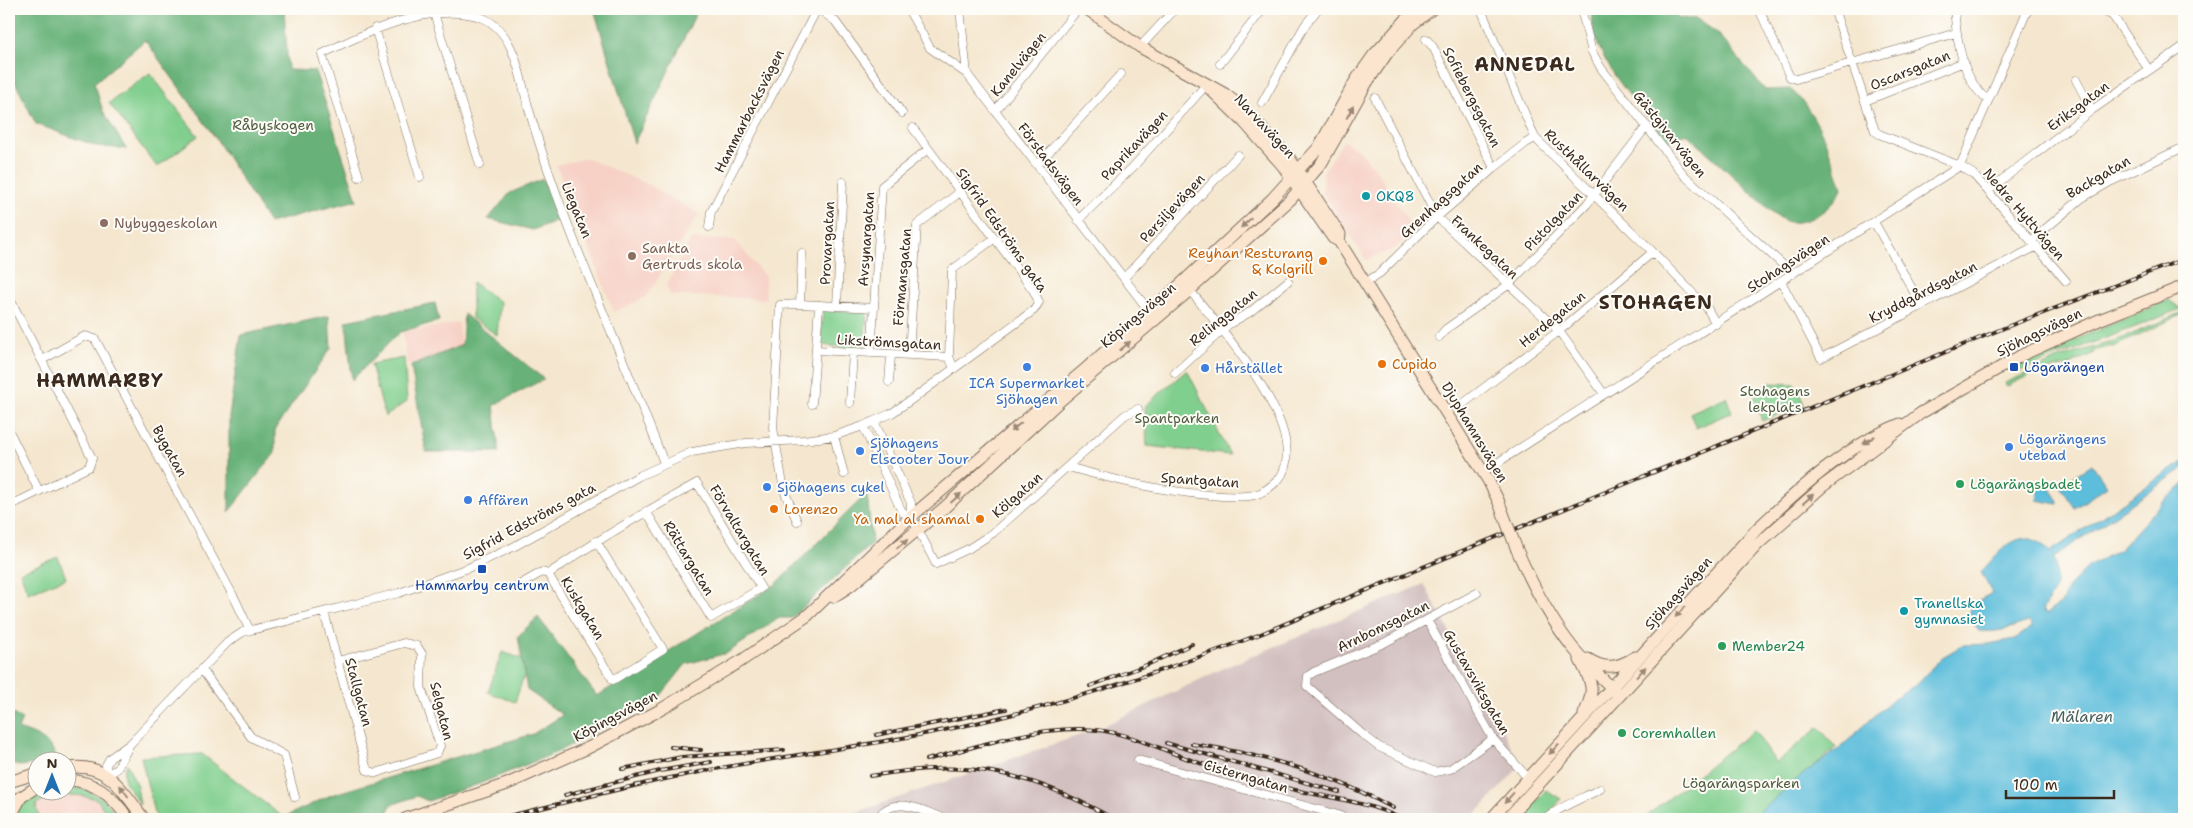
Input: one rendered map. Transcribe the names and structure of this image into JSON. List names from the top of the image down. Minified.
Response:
{"streets":{"main road":["Narvavägen","Köpingsvägen","Sjöhagsvägen","Djuphamnsvägen"],"street":["Kanelvägen","Oscarsgatan","Sofiebergsgatan","Eriksgatan","Hammarbacksvägen","Gästgivarvägen","Paprikavägen","Förstadsvägen","Rusthållarvägen","Backgatan","Grenhagsgatan","Persiljevägen","Liegatan","Nedre Hyttvägen","Pistolgatan","Sigfrid Edströms gata","Avsynargatan","Provargatan","Frankegatan","Stohagsvägen","Förmansgatan","Kryddgårdsgatan","Relinggatan","Herdegatan","Likströmsgatan","Bygatan","Spantgatan","Kölgatan","Förvaltargatan","Rättargatan","Kuskgatan","Arnbomsgatan","Gustavsviksgatan","Stallgatan","Selgatan","Cisterngatan"]},"crossings":[["Kanelvägen","Förstadsvägen"],["Oscarsgatan","Nedre Hyttvägen"],["Sofiebergsgatan","Grenhagsgatan"],["Eriksgatan","Nedre Hyttvägen"],["Narvavägen","Paprikavägen"],["Narvavägen","Köpingsvägen"],["Narvavägen","Djuphamnsvägen"],["Gästgivarvägen","Pistolgatan"],["Gästgivarvägen","Stohagsvägen"],["Paprikavägen","Förstadsvägen"],["Förstadsvägen","Persiljevägen"],["Förstadsvägen","Köpingsvägen"],["Rusthållarvägen","Grenhagsgatan"],["Rusthållarvägen","Pistolgatan"],["Rusthållarvägen","Stohagsvägen"],["Rusthållarvägen","Herdegatan"],["Backgatan","Nedre Hyttvägen"],["Backgatan","Kryddgårdsgatan"],["Grenhagsgatan","Frankegatan"],["Grenhagsgatan","Djuphamnsvägen"],["Liegatan","Sigfrid Edströms gata"],["Nedre Hyttvägen","Stohagsvägen"],["Nedre Hyttvägen","Kryddgårdsgatan"],["Pistolgatan","Frankegatan"],["Sigfrid Edströms gata","Avsynargatan"],["Sigfrid Edströms gata","Förmansgatan"],["Sigfrid Edströms gata","Likströmsgatan"],["Sigfrid Edströms gata","Bygatan"],["Sigfrid Edströms gata","Stallgatan"],["Avsynargatan","Likströmsgatan"],["Frankegatan","Stohagsvägen"],["Frankegatan","Herdegatan"],["Stohagsvägen","Kryddgårdsgatan"],["Stohagsvägen","Djuphamnsvägen"],["Förmansgatan","Likströmsgatan"],["Köpingsvägen","Djuphamnsvägen"],["Köpingsvägen","Spantgatan"],["Köpingsvägen","Kölgatan"],["Relinggatan","Spantgatan"],["Sjöhagsvägen","Djuphamnsvägen"],["Sjöhagsvägen","Gustavsviksgatan"],["Spantgatan","Kölgatan"],["Förvaltargatan","Rättargatan"],["Förvaltargatan","Kuskgatan"],["Rättargatan","Kuskgatan"],["Arnbomsgatan","Gustavsviksgatan"],["Stallgatan","Selgatan"]],"districts":["ANNEDAL","STOHAGEN","HAMMARBY"],"water":["Mälaren"],"parks":["Råbyskogen","Stohagens lekplats","Spantparken","Lögarängsparken"],"places":{"other":["OKQ8","Nybyggeskolan","Sankta Gertruds skola","Reyhan Resturang & Kolgrill","Cupido","ICA Supermarket Sjöhagen","Hårstället","Lögarängens utebad","Sjöhagens Elscooter Jour","Lögarängsbadet","Sjöhagens cykel","Affären","Lorenzo","Ya mal al shamal","Tranellska gymnasiet","Member24","Coremhallen"],"transit":["Lögarängen","Hammarby centrum"]},"scale_bar":"100 m","north":"top"}
